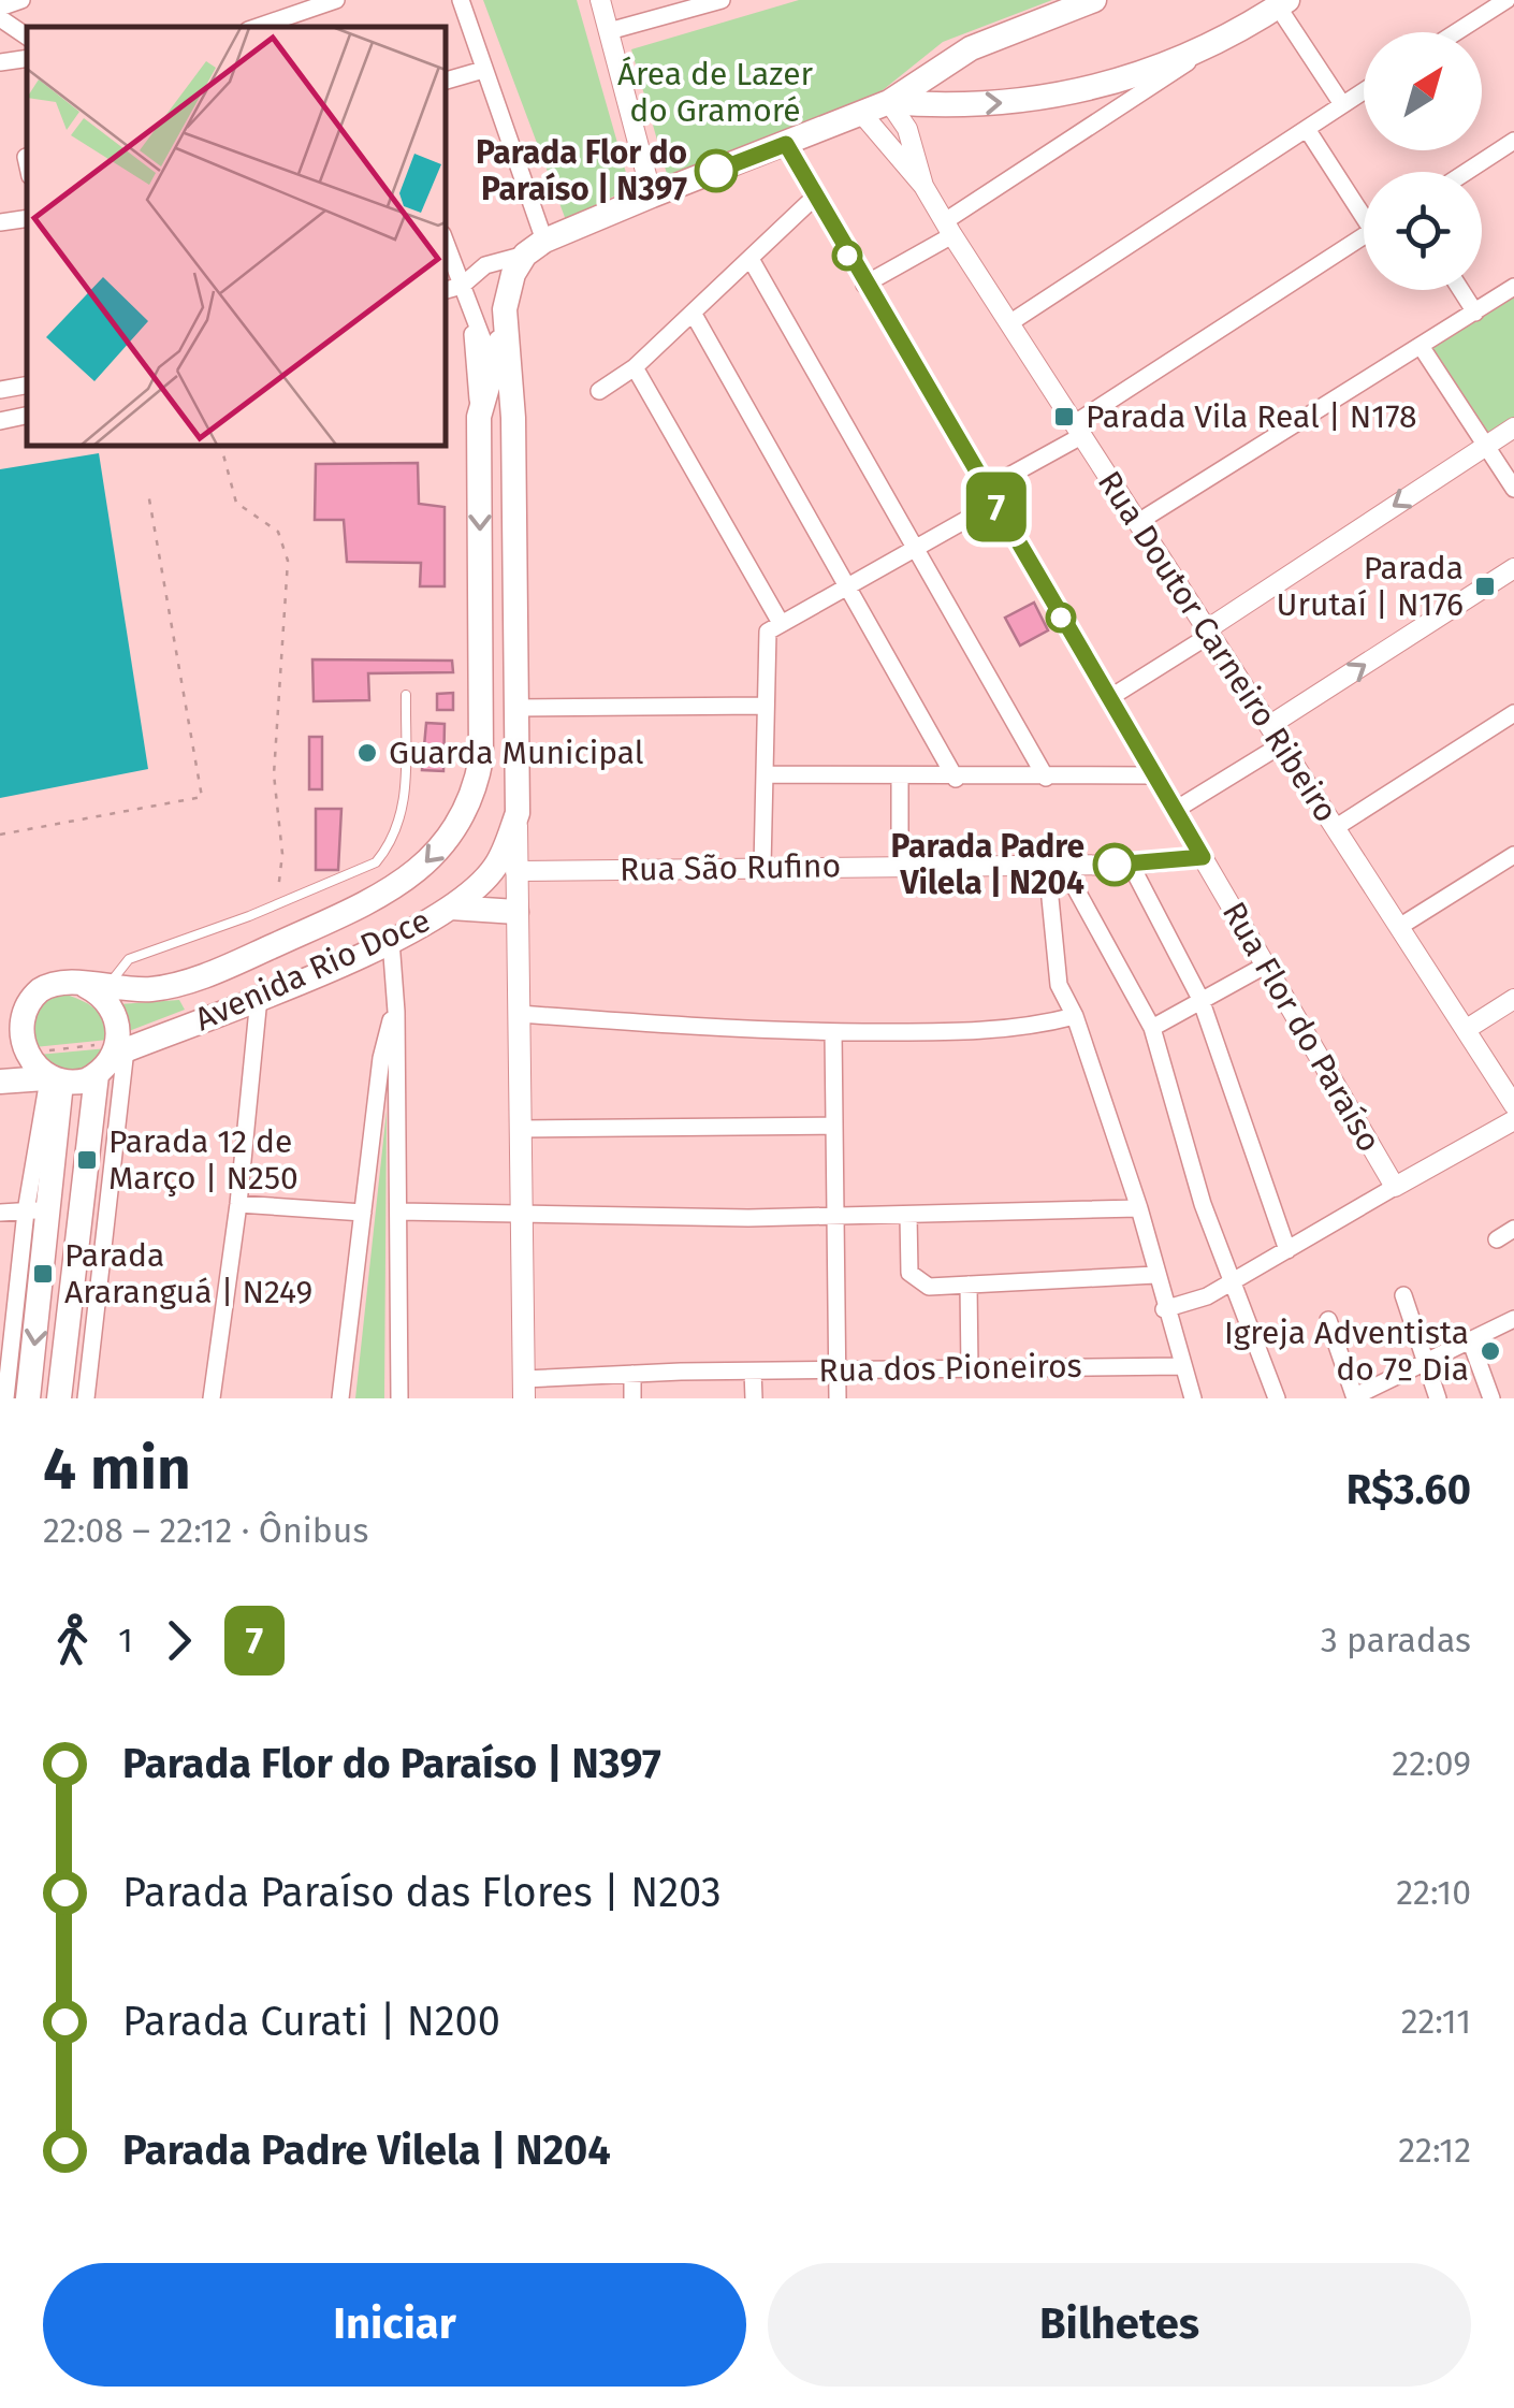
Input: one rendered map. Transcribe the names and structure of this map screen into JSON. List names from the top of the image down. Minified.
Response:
{"streets":{"main road":["Avenida Rio Doce"],"street":["Rua Doutor Carneiro Ribeiro","Rua São Rufino","Rua Flor do Paraíso","Rua dos Pioneiros"]},"crossings":[["Rua São Rufino","Rua Flor do Paraíso"]],"parks":["Área de Lazer do Gramoré"],"places":{"other":["Parada Flor do Paraíso | N397","Guarda Municipal","Parada Padre Vilela | N204","Igreja Adventista do 7º Dia"],"transit":["Parada Vila Real | N178","Parada Urutaí | N176","Parada 12 de Março | N250","Parada Araranguá | N249"]},"lines":["bus line 7"],"north":"top right","page":{"on_map":"7","heading":["4 min","22:08 – 22:12 · Ônibus","R$3.60"],"legs":["1","7","3 paradas"],"list":[{"name":"Parada Flor do Paraíso | N397","value":"22:09"},{"name":"Parada Paraíso das Flores | N203","value":"22:10"},{"name":"Parada Curati | N200","value":"22:11"},{"name":"Parada Padre Vilela | N204","value":"22:12"}],"buttons":["Iniciar","Bilhetes"]}}
